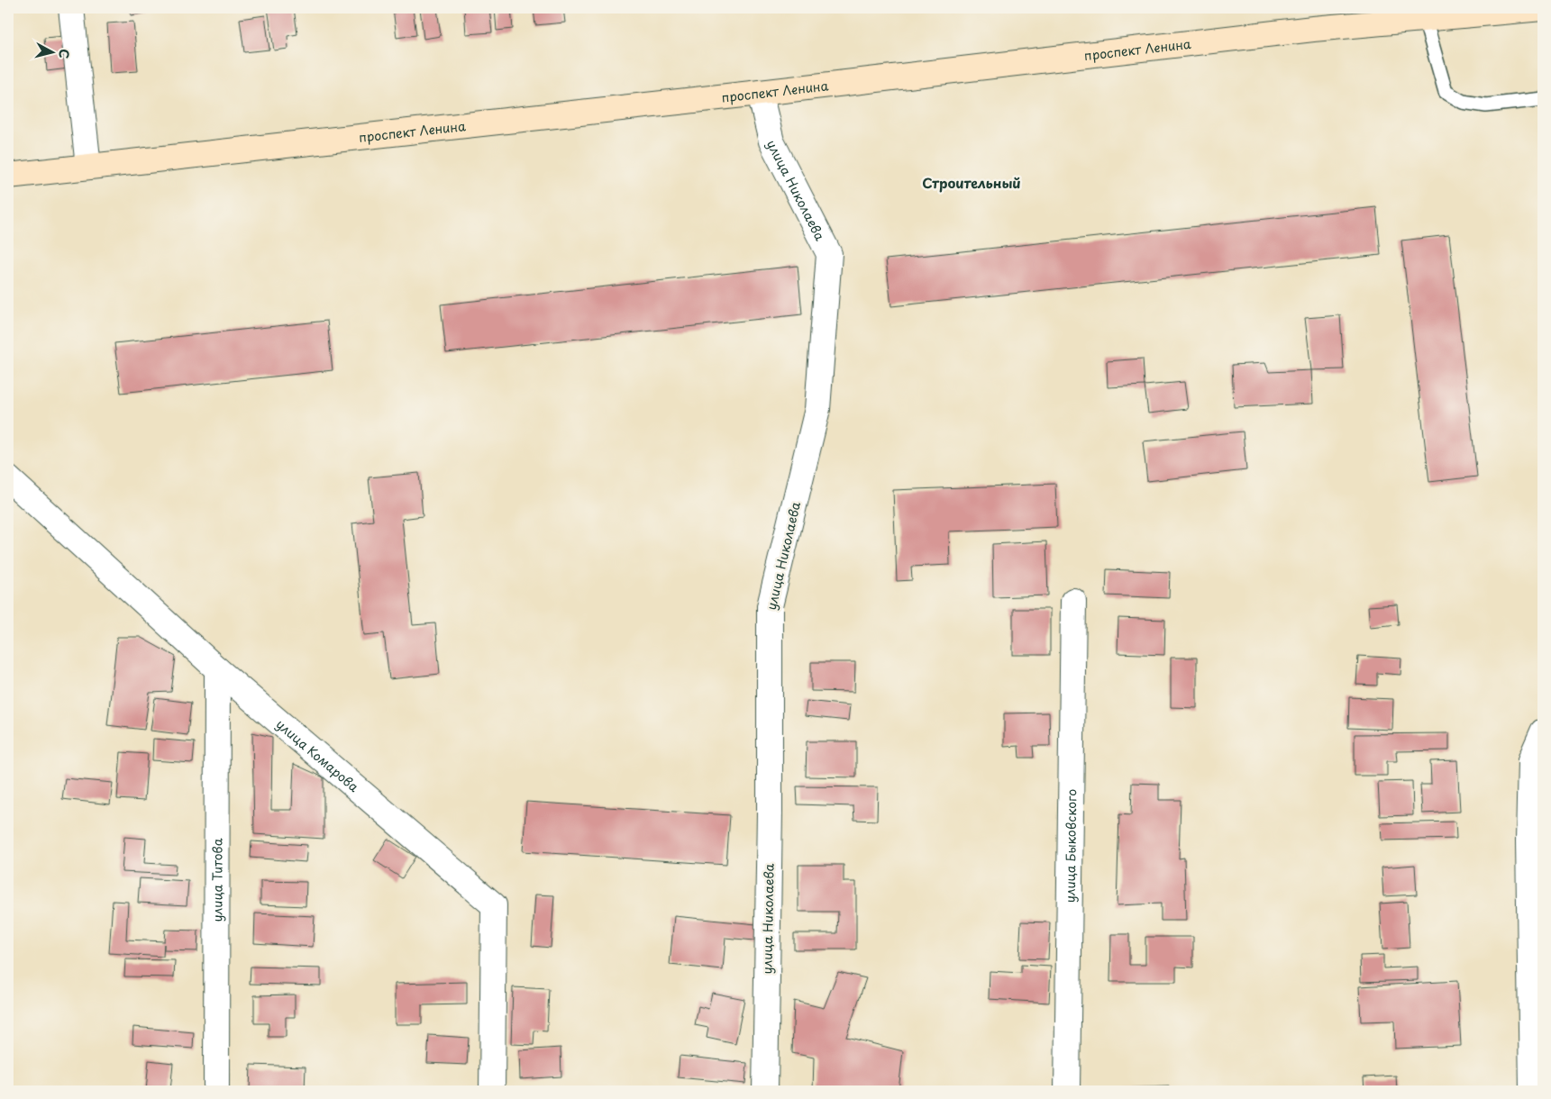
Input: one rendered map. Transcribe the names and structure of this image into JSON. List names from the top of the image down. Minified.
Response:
{"streets":{"main road":["проспект Ленина"],"street":["улица Николаева","улица Комарова","улица Быковского","улица Титова"]},"crossings":[["проспект Ленина","улица Николаева"],["улица Комарова","улица Титова"]],"districts":["Строительный"],"north":"right"}
